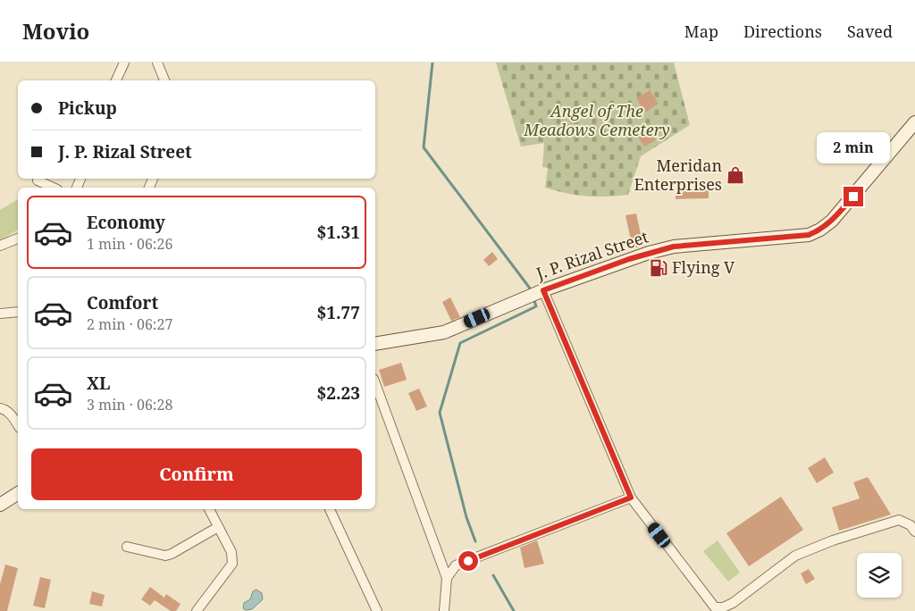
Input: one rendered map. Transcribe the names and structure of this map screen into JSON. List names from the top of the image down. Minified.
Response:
{"streets":{"main road":["J. P. Rizal Street"]},"parks":["Angel of The Meadows Cemetery"],"places":{"shop":["Meridan Enterprises"],"fuel station":["Flying V"]},"page":{"header":"Movio","nav":["Map","Directions","Saved"],"banner":["Pickup","J. P. Rizal Street"],"bubble":"2 min","list":[{"name":"Economy","note":"1 min · 06:26","value":"$1.31"},{"name":"Comfort","note":"2 min · 06:27","value":"$1.77"},{"name":"XL","note":"3 min · 06:28","value":"$2.23"}],"buttons":"Confirm"}}
